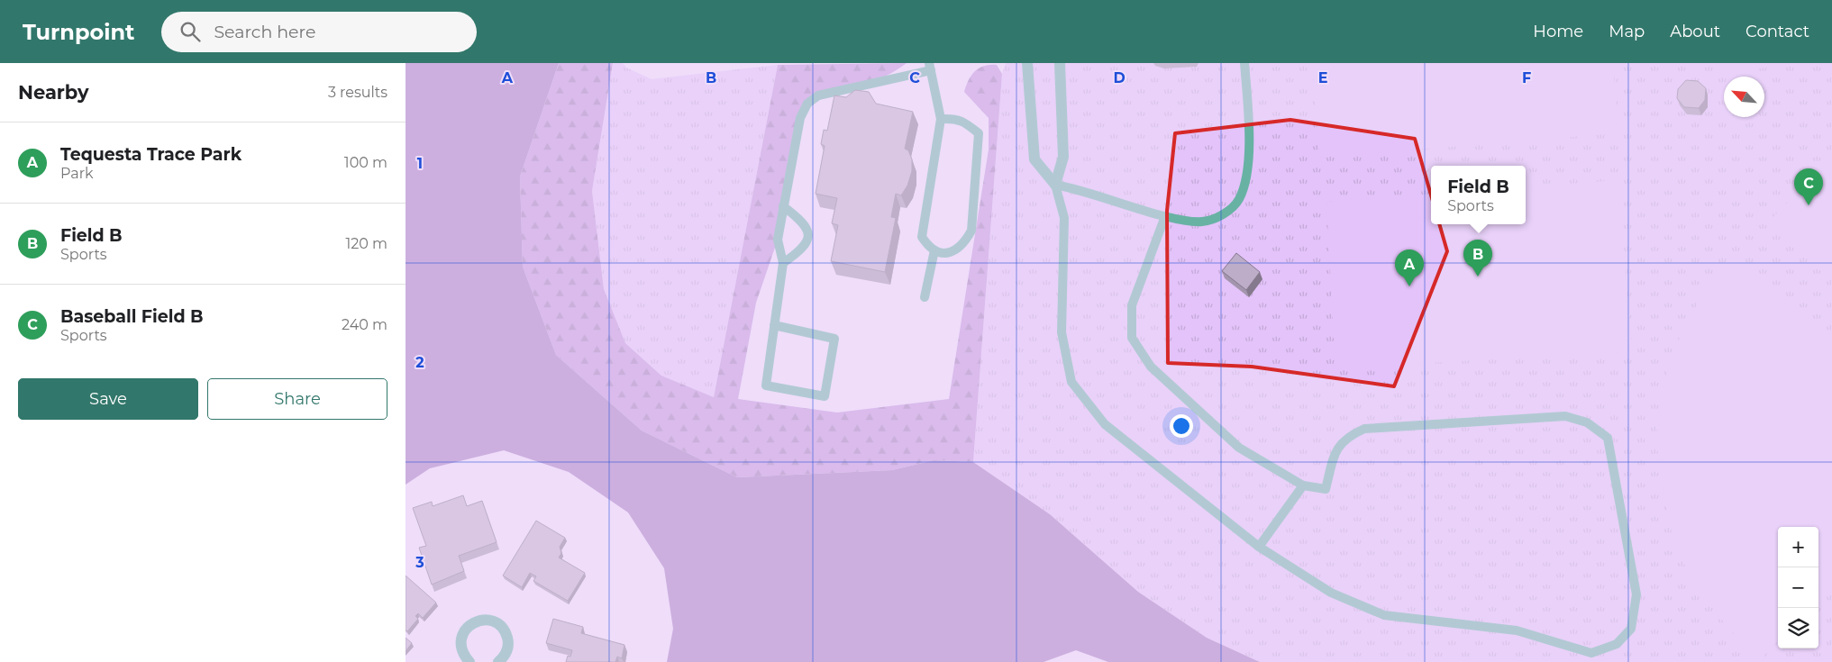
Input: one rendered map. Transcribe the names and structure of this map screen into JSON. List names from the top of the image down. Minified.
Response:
{"north":"top left","page":{"header":"Turnpoint","search":"Search here","nav":["Home","Map","About","Contact"],"heading":["Nearby","3 results"],"list":[{"mark":"A","name":"Tequesta Trace Park","note":"Park","value":"100 m"},{"mark":"B","name":"Field B","note":"Sports","value":"120 m"},{"mark":"C","name":"Baseball Field B","note":"Sports","value":"240 m"}],"popup":["Field B","Sports"],"pins":["C","B","A"],"buttons":["Save","Share"],"map_buttons":["+","−"]},"grid":{"columns":["A","B","C","D","E","F"],"rows":["1","2","3"]}}
